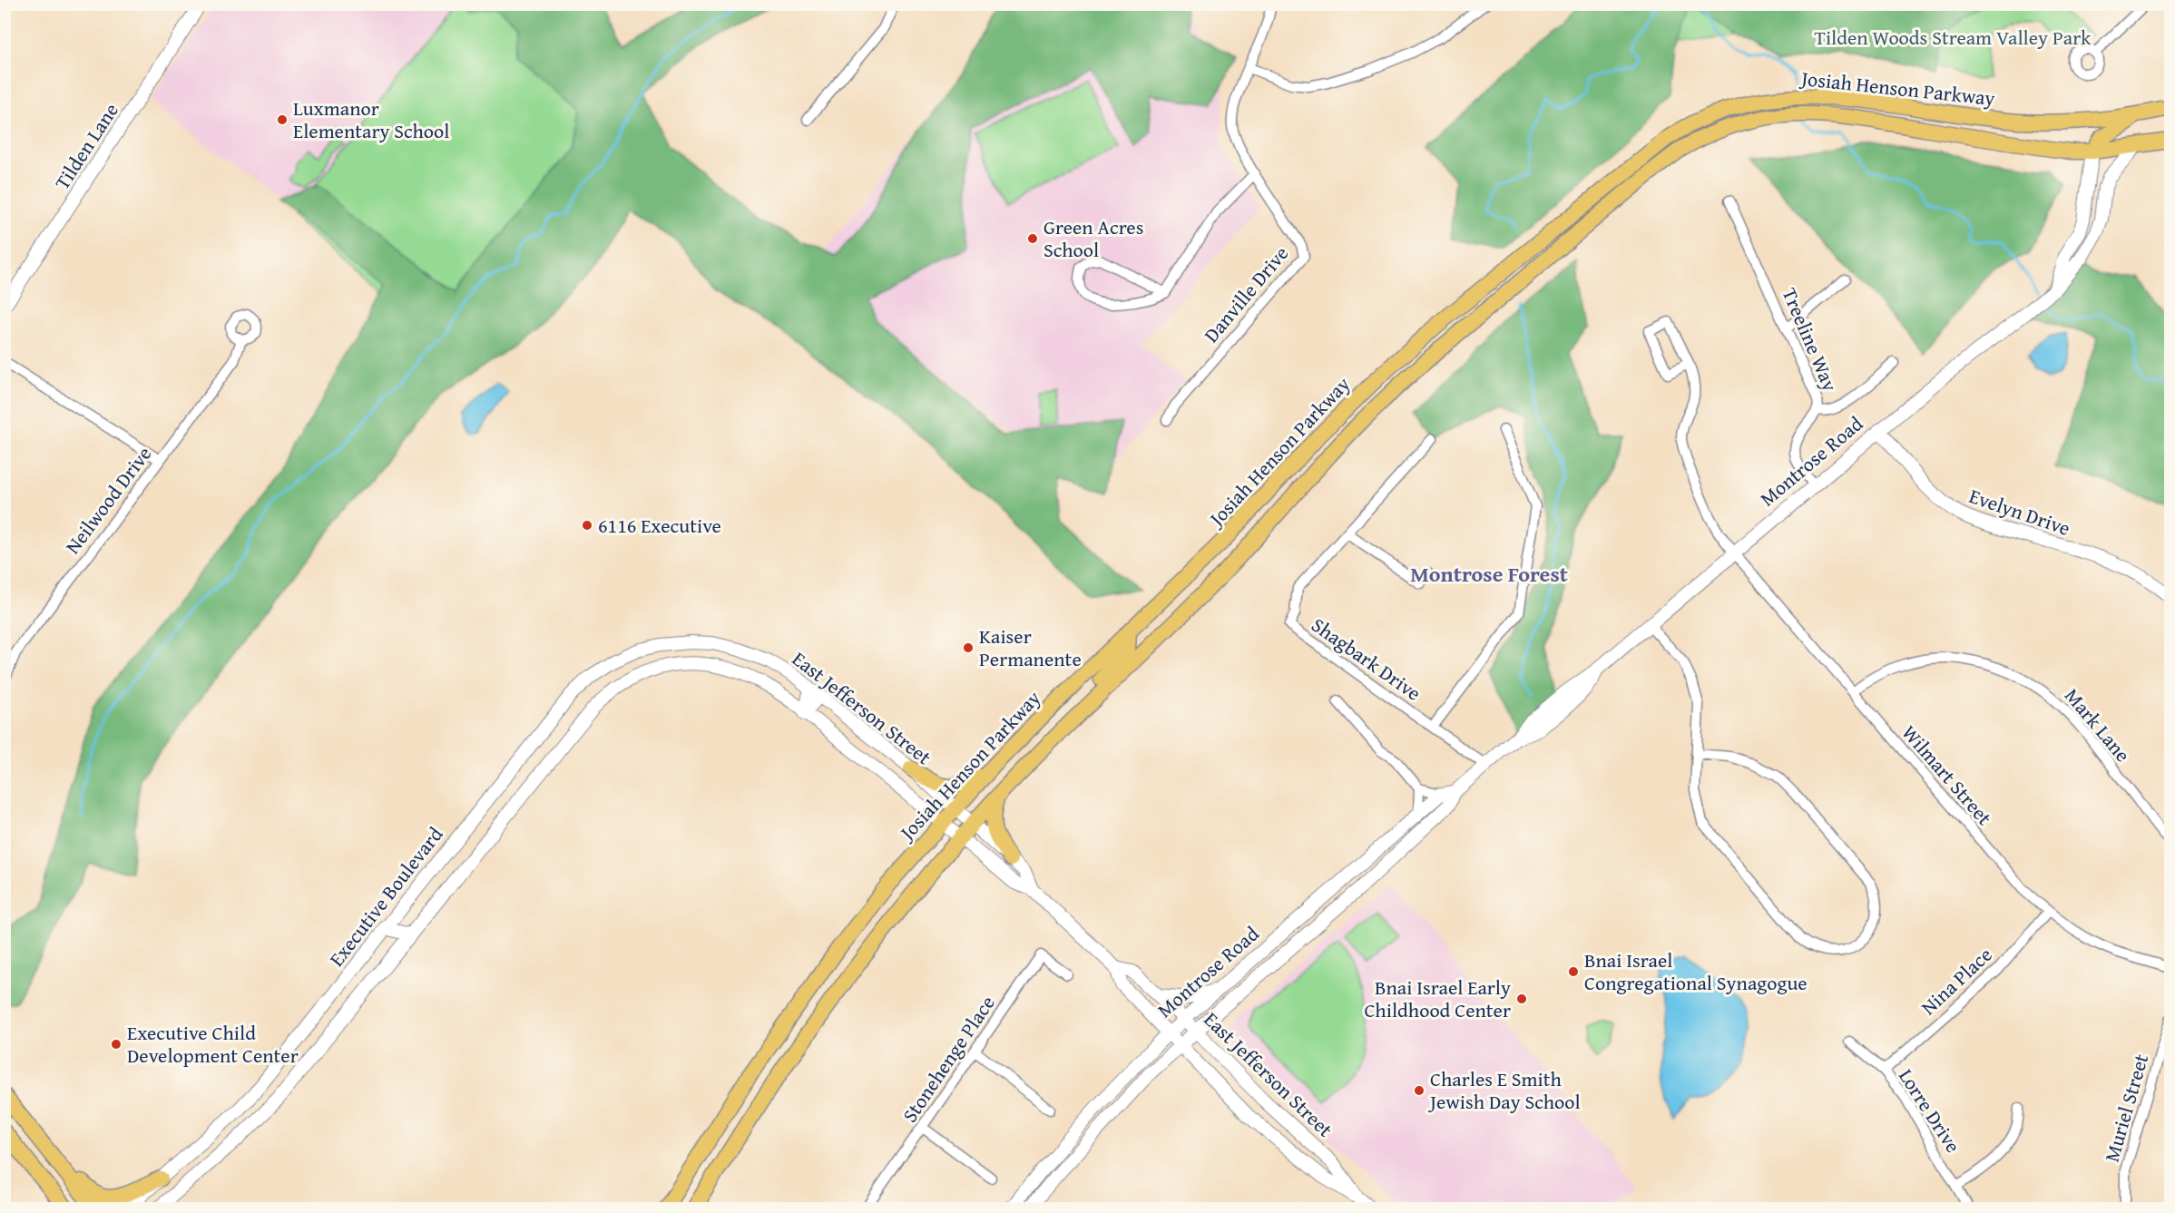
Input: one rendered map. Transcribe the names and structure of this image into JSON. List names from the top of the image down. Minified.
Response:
{"streets":{"main road":["Josiah Henson Parkway"],"street":["Tilden Lane","Danville Drive","Treeline Way","Montrose Road","Neilwood Drive","Evelyn Drive","Shagbark Drive","East Jefferson Street","Mark Lane","Wilmart Street","Executive Boulevard","Nina Place","Stonehenge Place","Muriel Street","Lorre Drive"]},"crossings":[["Josiah Henson Parkway","Montrose Road"],["Josiah Henson Parkway","East Jefferson Street"],["Treeline Way","Montrose Road"],["Montrose Road","Evelyn Drive"],["Montrose Road","Shagbark Drive"],["Montrose Road","East Jefferson Street"],["Montrose Road","Wilmart Street"],["East Jefferson Street","Executive Boulevard"],["Mark Lane","Wilmart Street"],["Wilmart Street","Nina Place"],["Nina Place","Lorre Drive"]],"districts":["Montrose Forest"],"parks":["Tilden Woods Stream Valley Park"],"places":["Luxmanor Elementary School","Green Acres School","6116 Executive","Kaiser Permanente","Bnai Israel Congregational Synagogue","Bnai Israel Early Childhood Center","Executive Child Development Center","Charles E Smith Jewish Day School"]}
